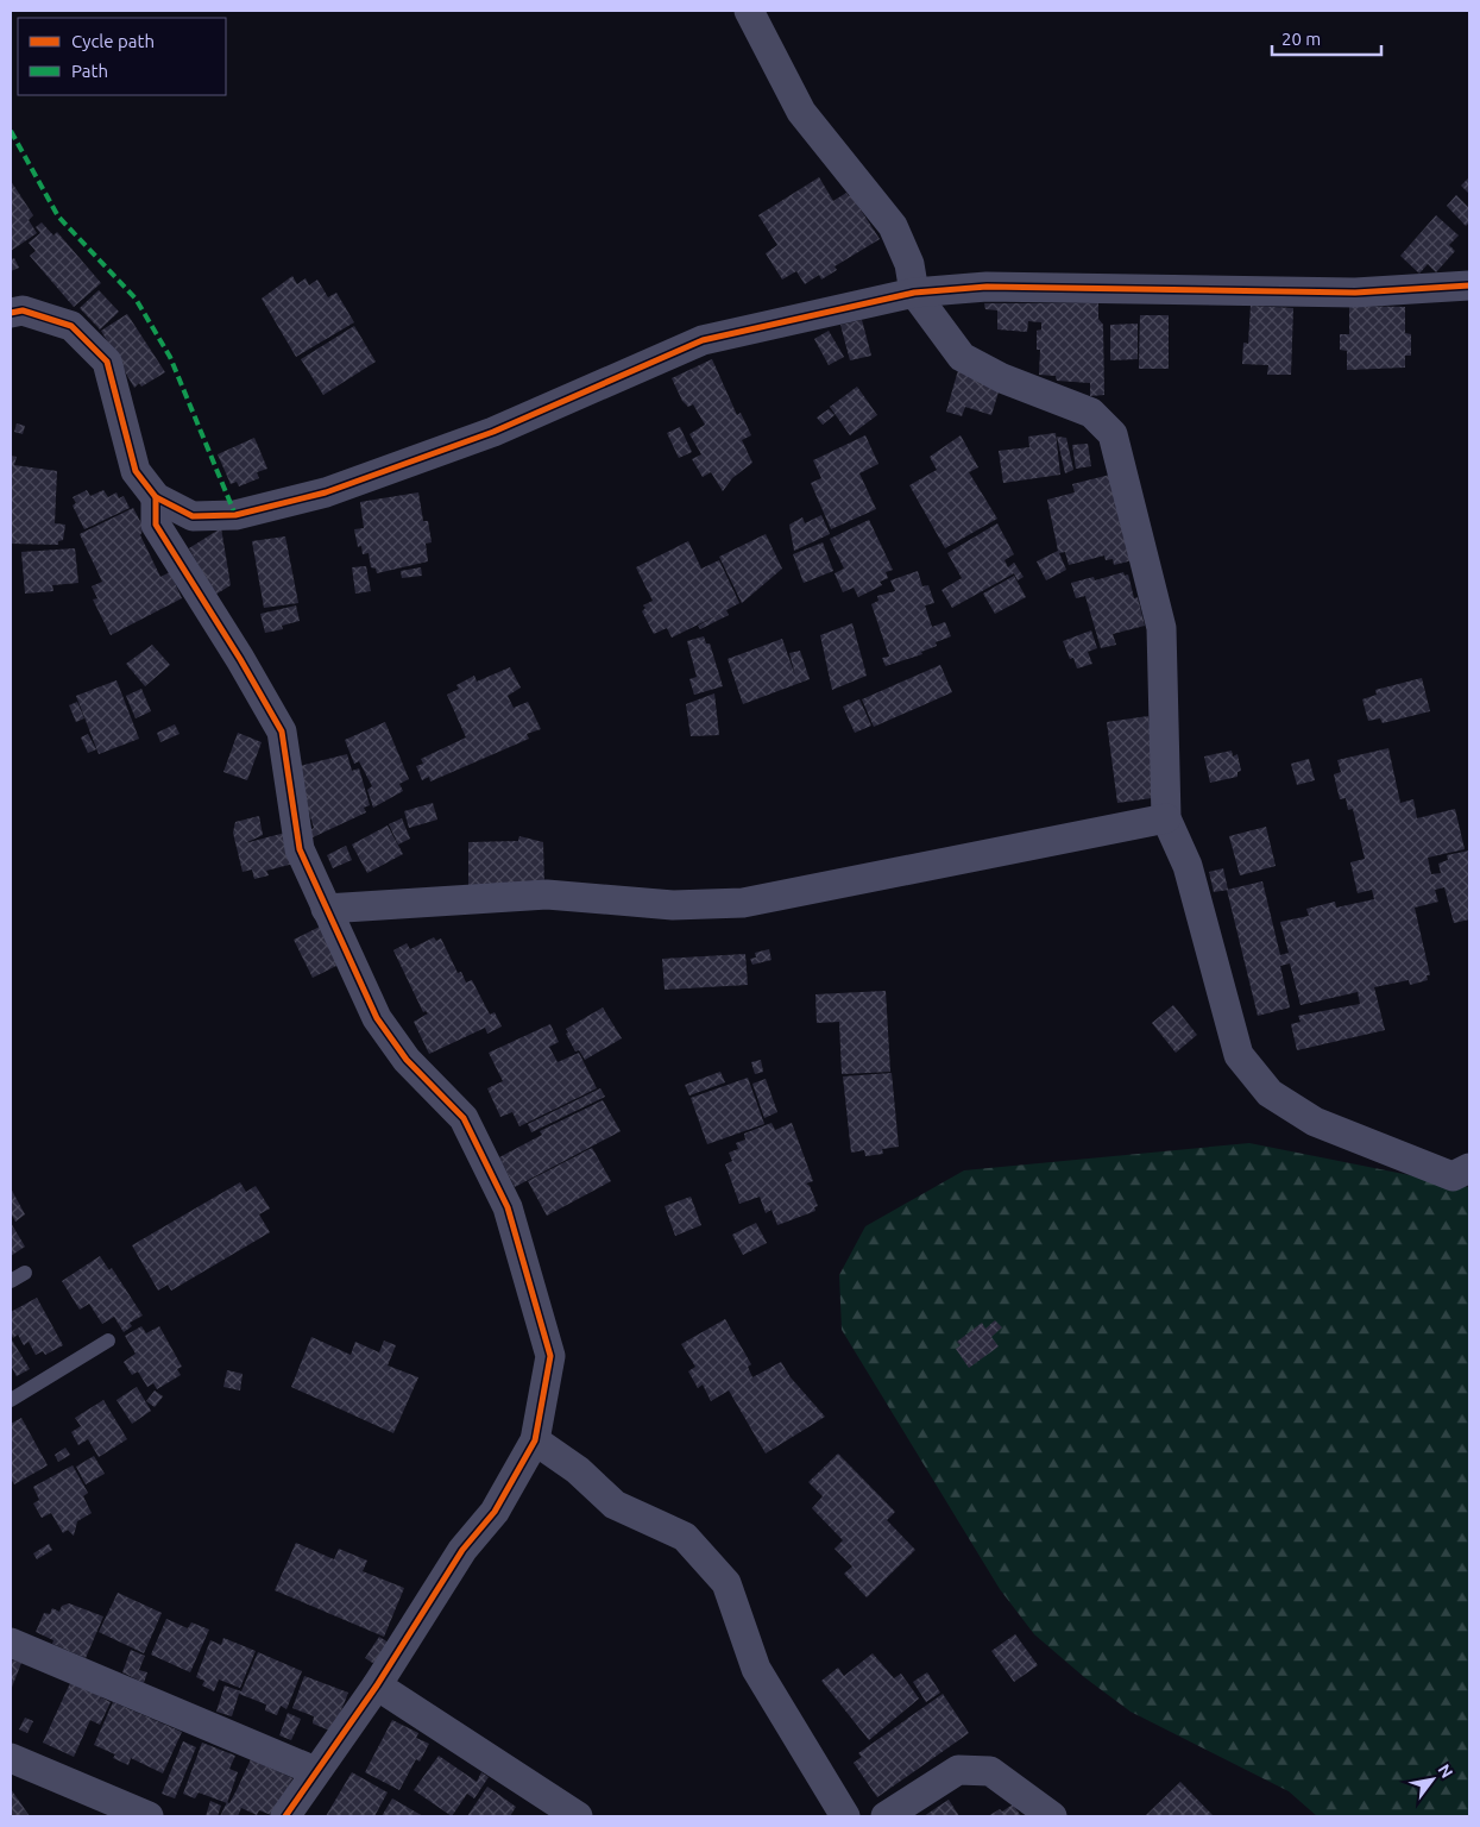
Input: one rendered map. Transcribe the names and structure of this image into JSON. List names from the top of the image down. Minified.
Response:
{"legend":["Cycle path","Path"],"scale_bar":"20 m","north":"top right"}
